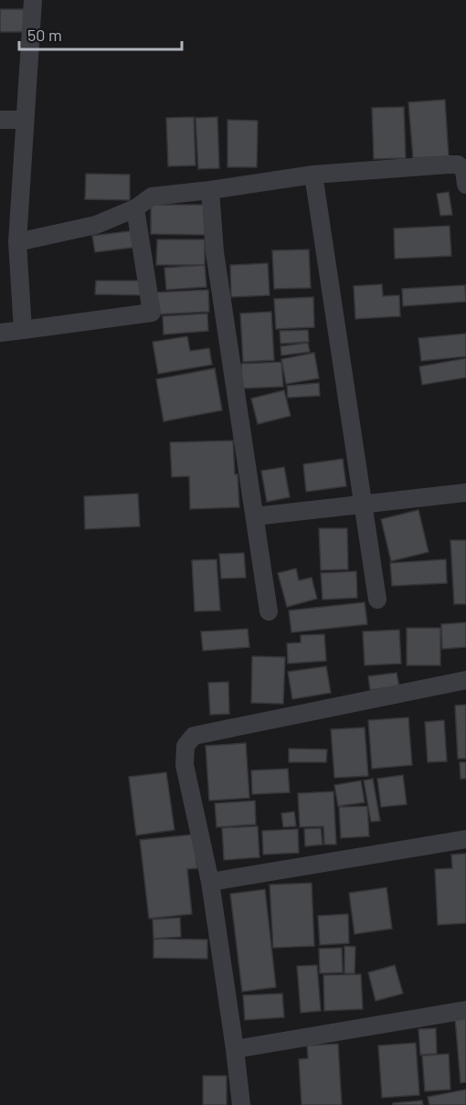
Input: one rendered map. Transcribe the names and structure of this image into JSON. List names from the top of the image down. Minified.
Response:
{"scale_bar":"50 m"}
